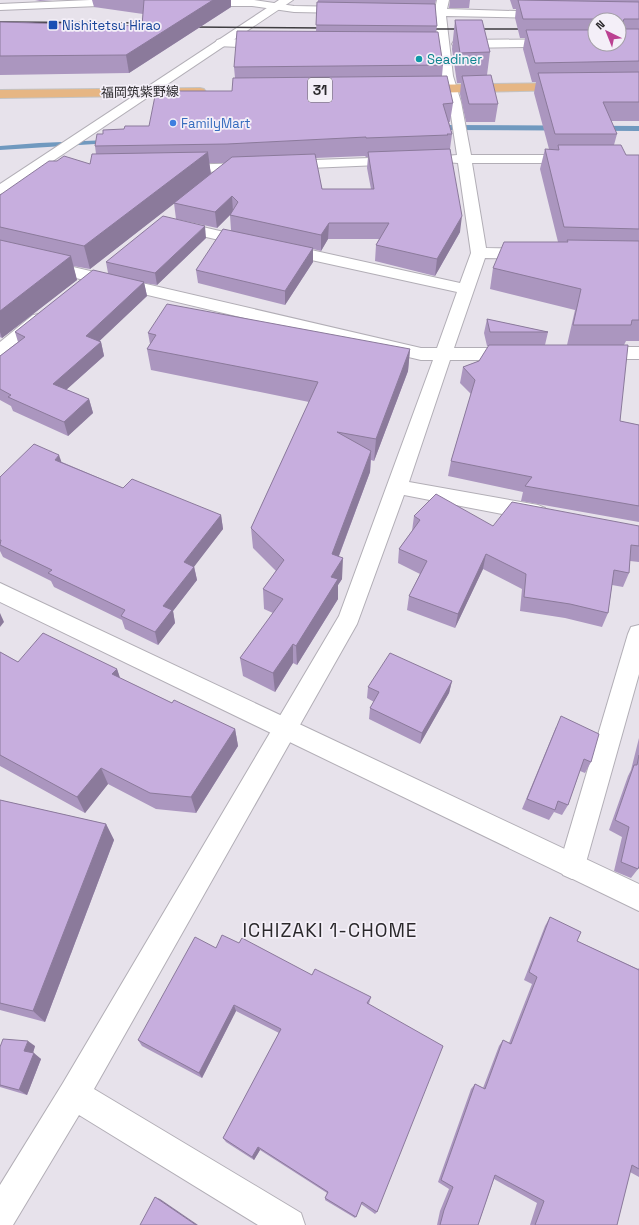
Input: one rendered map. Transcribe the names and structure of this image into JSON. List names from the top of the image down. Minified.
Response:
{"streets":{"main road":["福岡筑紫野線"]},"districts":["ICHIZAKI 1-CHOME"],"places":{"transit":["Nishitetsu Hirao"],"other":["Seadiner","FamilyMart"]},"north":"top left"}
